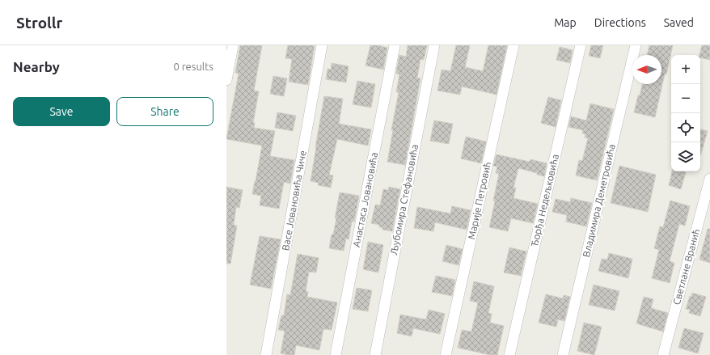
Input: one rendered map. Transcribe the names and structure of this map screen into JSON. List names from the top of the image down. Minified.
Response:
{"streets":{"street":["Анастаса Јовановића","Љубомира Стефановића","Васе Јовановића Чиче","Марије Петровић","Ђорђа Недељковића","Владимира Деметровића","Светлане Вранић"]},"north":"left","page":{"header":"Strollr","nav":["Map","Directions","Saved"],"heading":["Nearby","0 results"],"map_buttons":["+","−"],"buttons":["Save","Share"]}}
